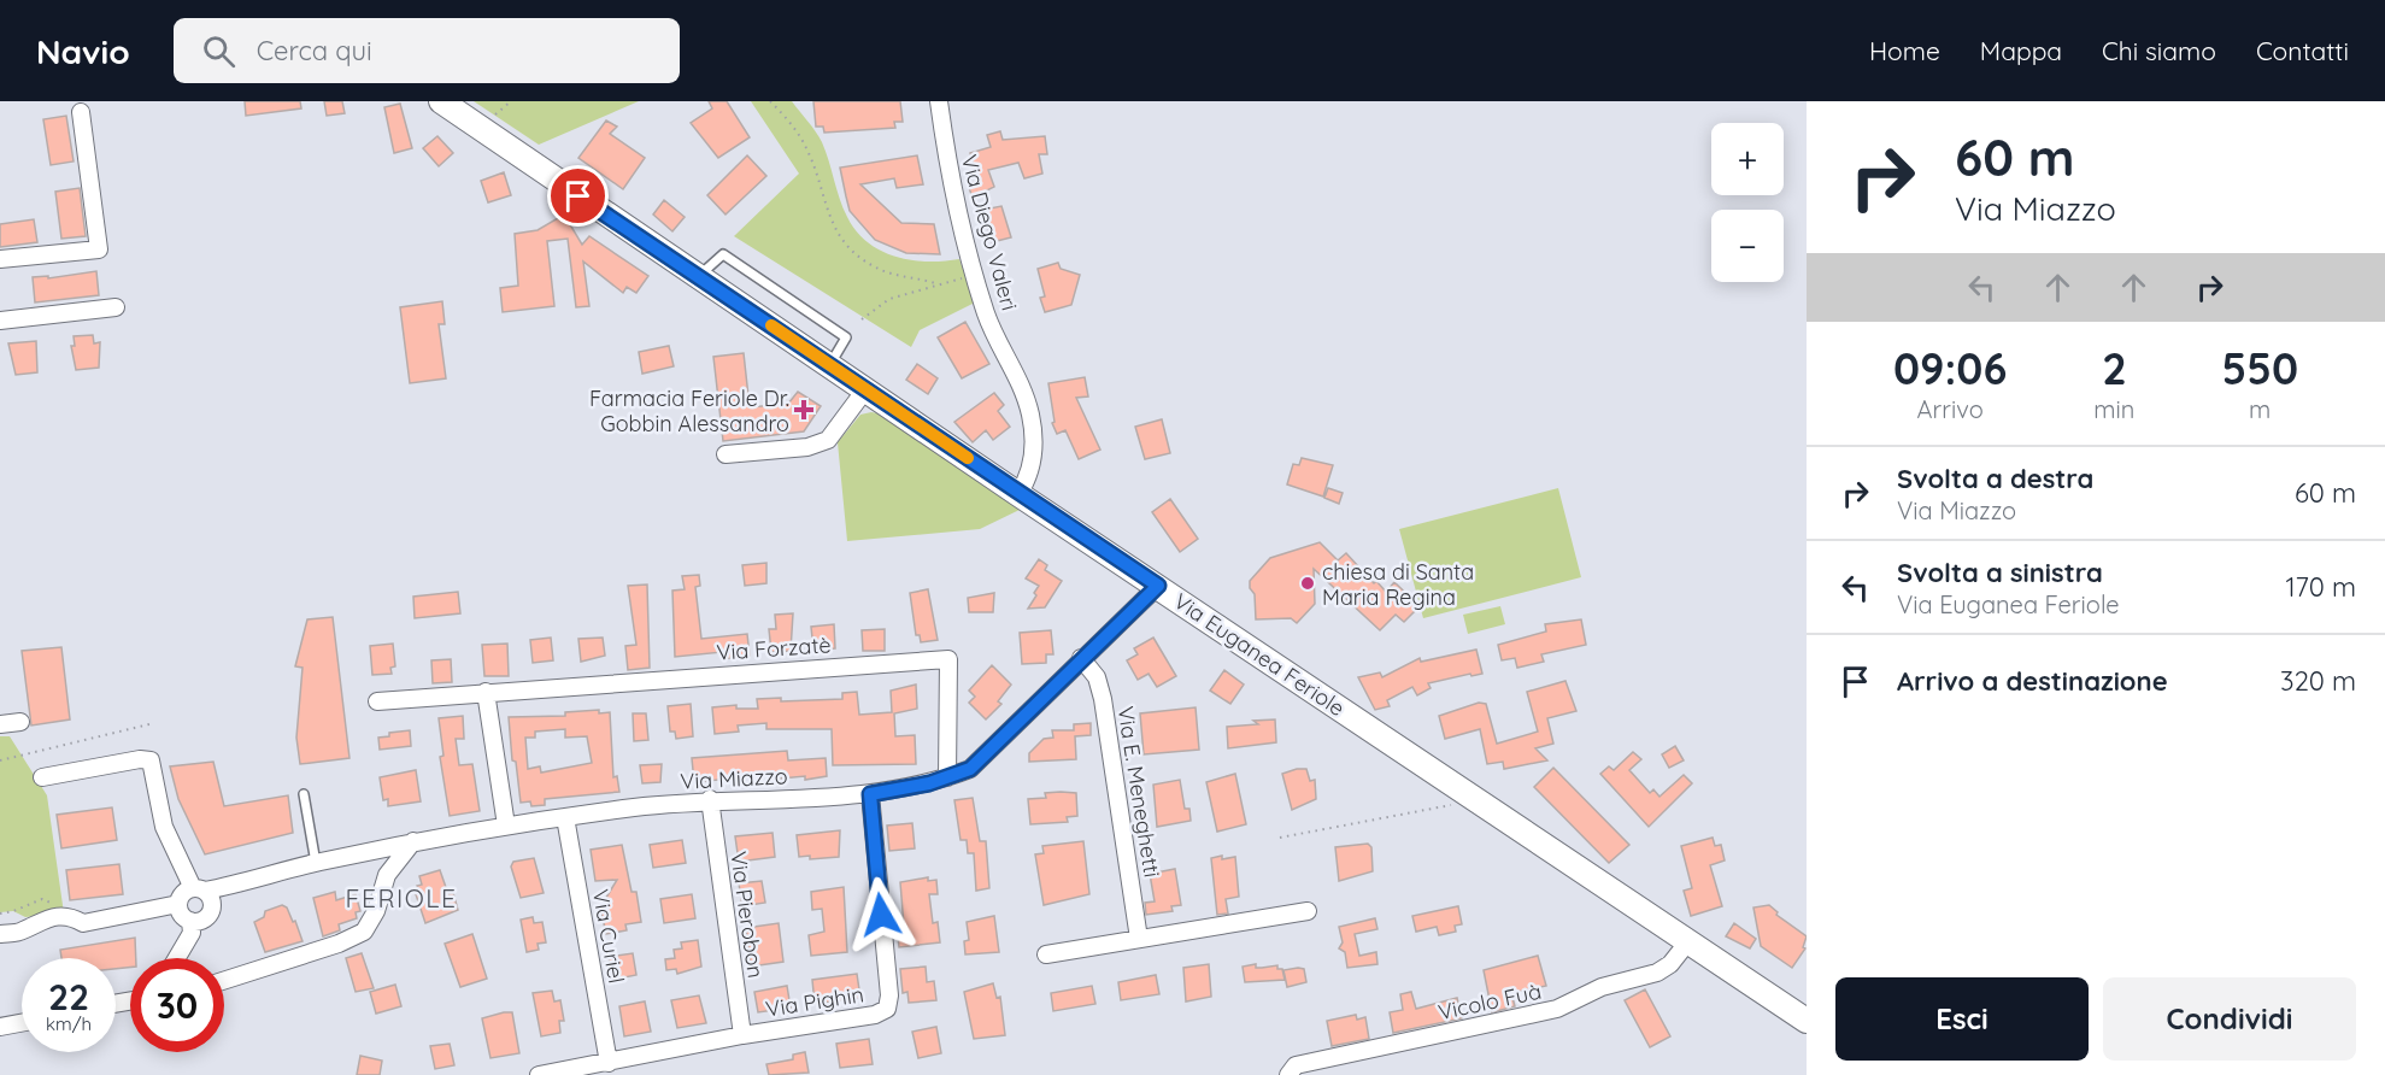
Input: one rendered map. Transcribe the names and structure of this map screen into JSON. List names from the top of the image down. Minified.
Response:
{"streets":{"main road":["Via Euganea Feriole"],"street":["Via Diego Valeri","Via Forzatè","Via Miazzo","Via E. Meneghetti","Via Pierobon","Via Curiel","Via Pighin","Vicolo Fuà"]},"crossings":[["Via Diego Valeri","Via Euganea Feriole"],["Via Forzatè","Via Miazzo"],["Via Euganea Feriole","Via Miazzo"],["Via Euganea Feriole","Vicolo Fuà"],["Via Miazzo","Via E. Meneghetti"],["Via Miazzo","Via Pierobon"],["Via Miazzo","Via Curiel"],["Via Miazzo","Via Pighin"],["Via Pierobon","Via Pighin"],["Via Curiel","Via Pighin"]],"districts":["FERIOLE"],"places":{"health":["Farmacia Feriole Dr. Gobbin Alessandro"],"other":["chiesa di Santa Maria Regina"]},"page":{"header":"Navio","search":"Cerca qui","nav":["Home","Mappa","Chi siamo","Contatti"],"turn":["60 m","Via Miazzo"],"map_buttons":["+","−"],"eta":["09:06","Arrivo","2","min","550","m"],"list":[{"name":"Svolta a destra","note":"Via Miazzo","value":"60 m"},{"name":"Svolta a sinistra","note":"Via Euganea Feriole","value":"170 m"},{"name":"Arrivo a destinazione","value":"320 m"}],"speed":"22 km/h","limit":"30","buttons":["Esci","Condividi"]}}
